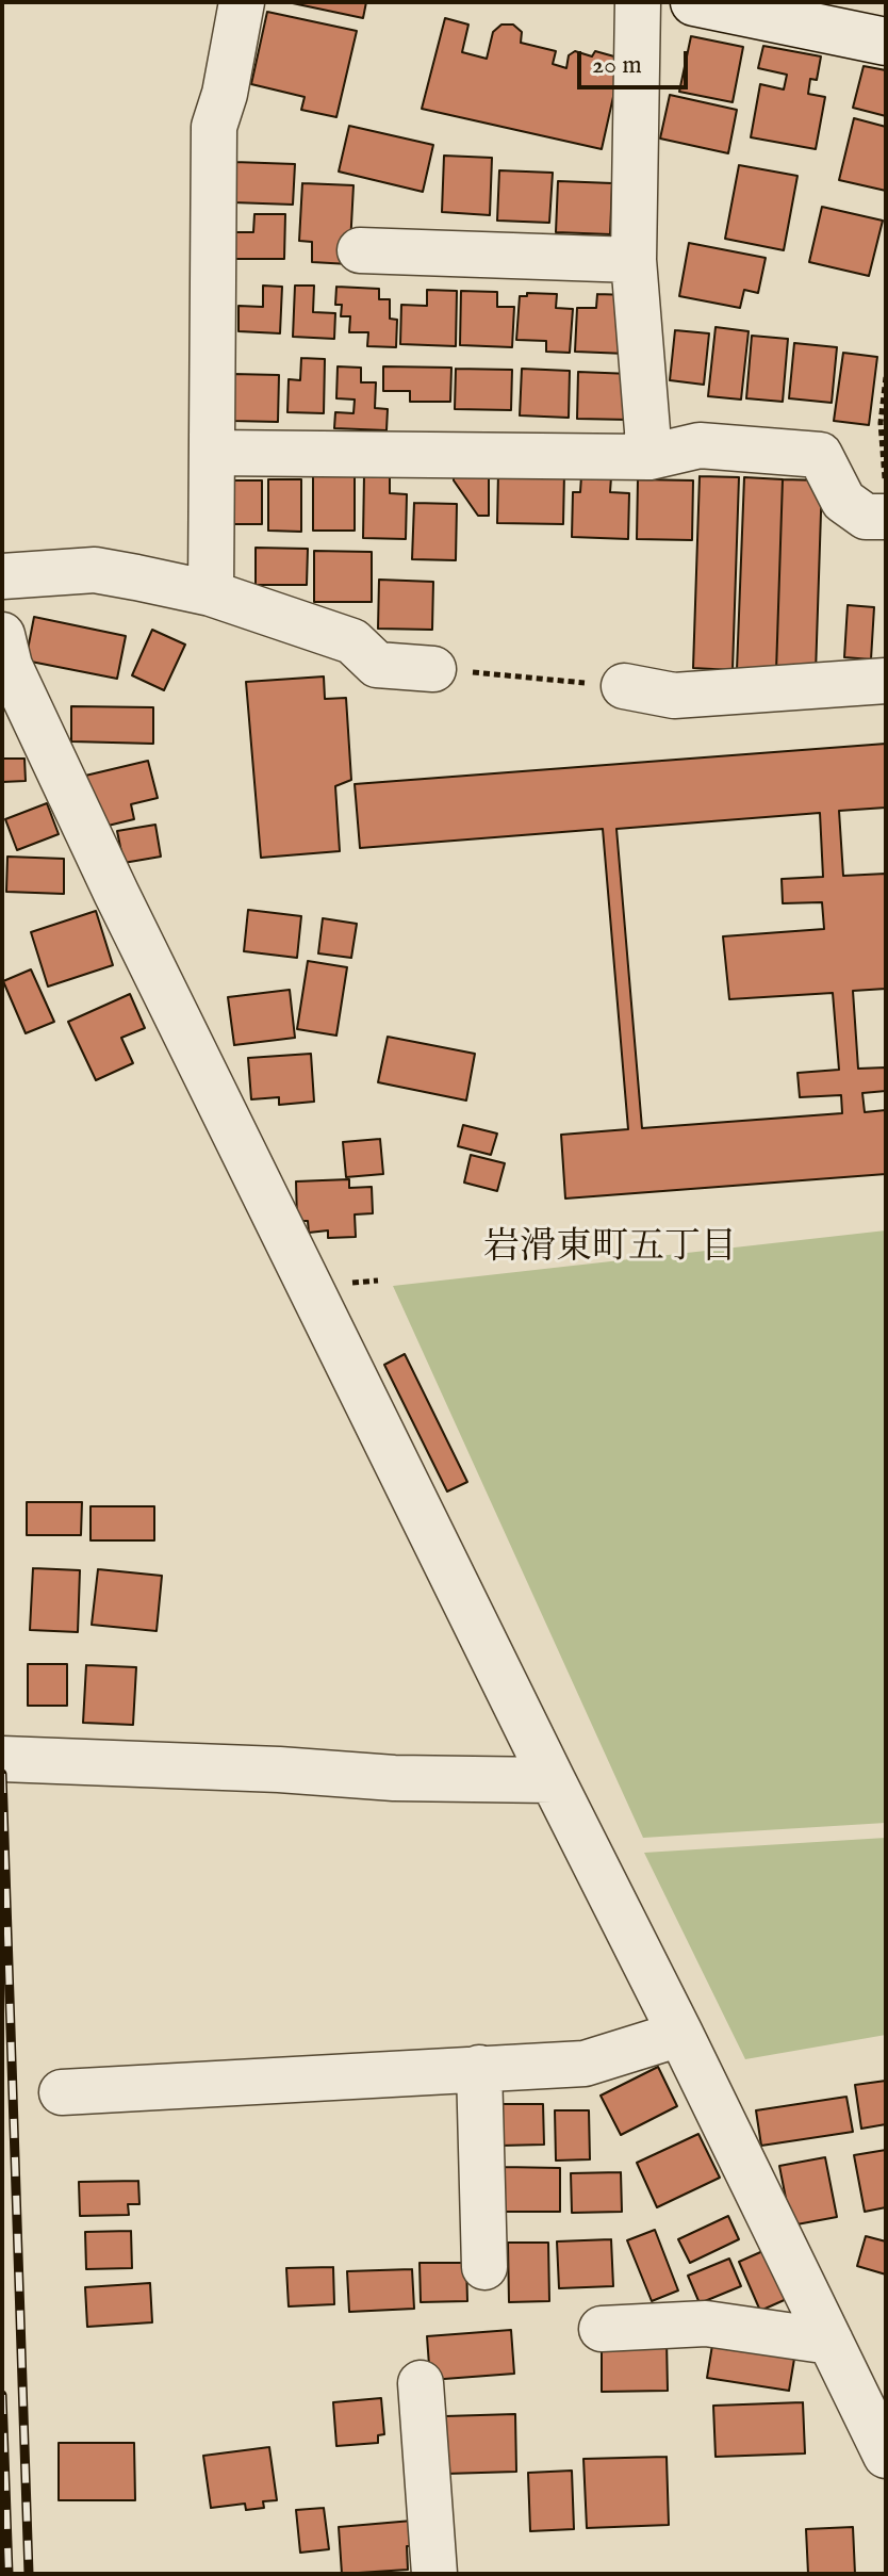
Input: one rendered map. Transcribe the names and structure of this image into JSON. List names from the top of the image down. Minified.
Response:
{"districts":["岩滑東町五丁目"],"scale_bar":"20 m"}
